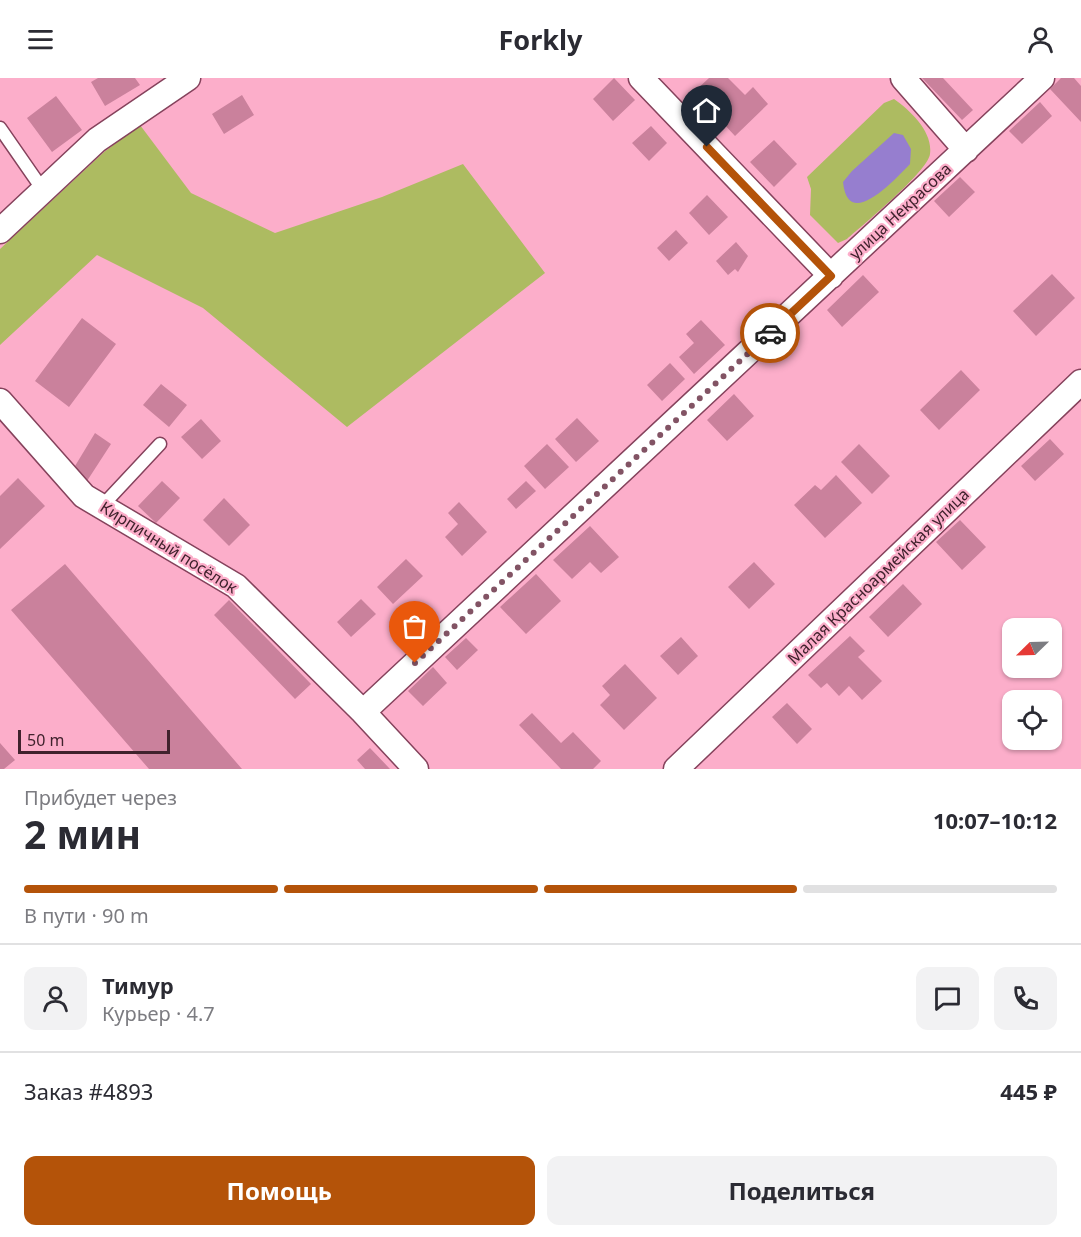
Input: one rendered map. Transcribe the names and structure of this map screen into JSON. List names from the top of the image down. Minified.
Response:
{"streets":{"street":["улица Некрасова","Кирпичный посёлок","Малая Красноармейская улица"]},"crossings":[["улица Некрасова","Кирпичный посёлок"]],"scale_bar":"50 m","north":"bottom left","page":{"header":"Forkly","scale":"50 m","heading":["2 мин","Прибудет через","10:07–10:12"],"panel":["Тимур","Курьер · 4.7","Заказ #4893","445 ₽"],"bar":"В пути · 90 m","buttons":["Помощь","Поделиться"]}}
